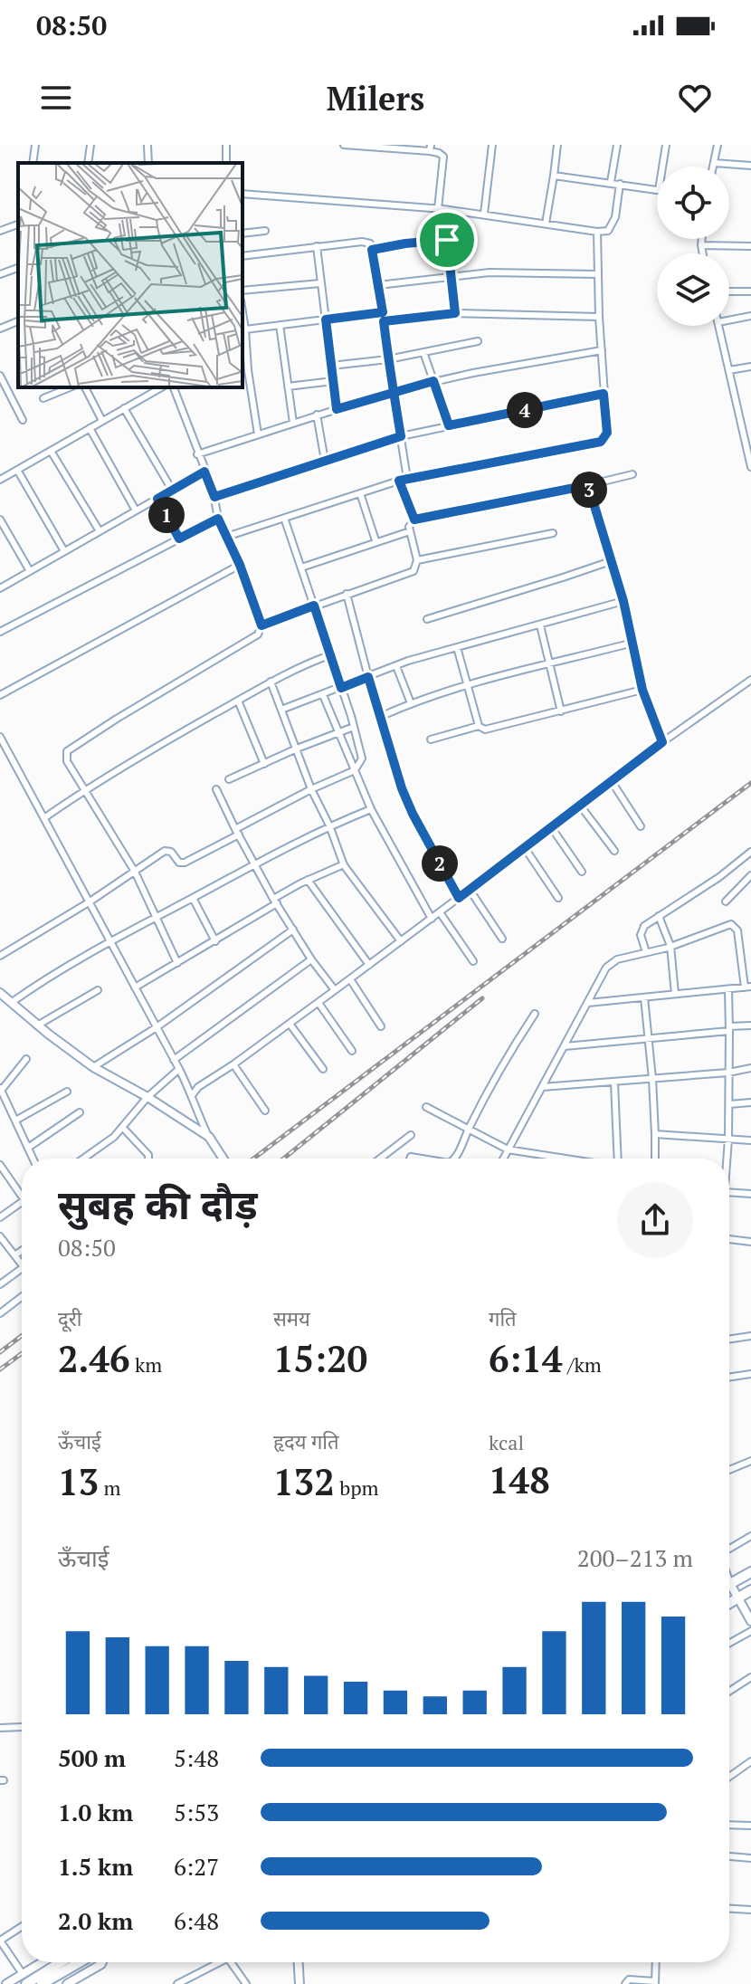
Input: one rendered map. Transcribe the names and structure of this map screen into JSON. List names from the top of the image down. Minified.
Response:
{"page":{"status":"08:50","header":"Milers","pins":["4","3","1","2"],"heading":["सुबह की दौड़","08:50"],"stats":[["दूरी","2.46 km"],["समय","15:20"],["गति","6:14 /km"],["ऊँचाई","13 m"],["हृदय गति","132 bpm"],["kcal","148"]],"chart":["ऊँचाई","200–213 m"],"list":[{"name":"500 m","note":"5:48"},{"name":"1.0 km","note":"5:53"},{"name":"1.5 km","note":"6:27"},{"name":"2.0 km","note":"6:48"}]}}
